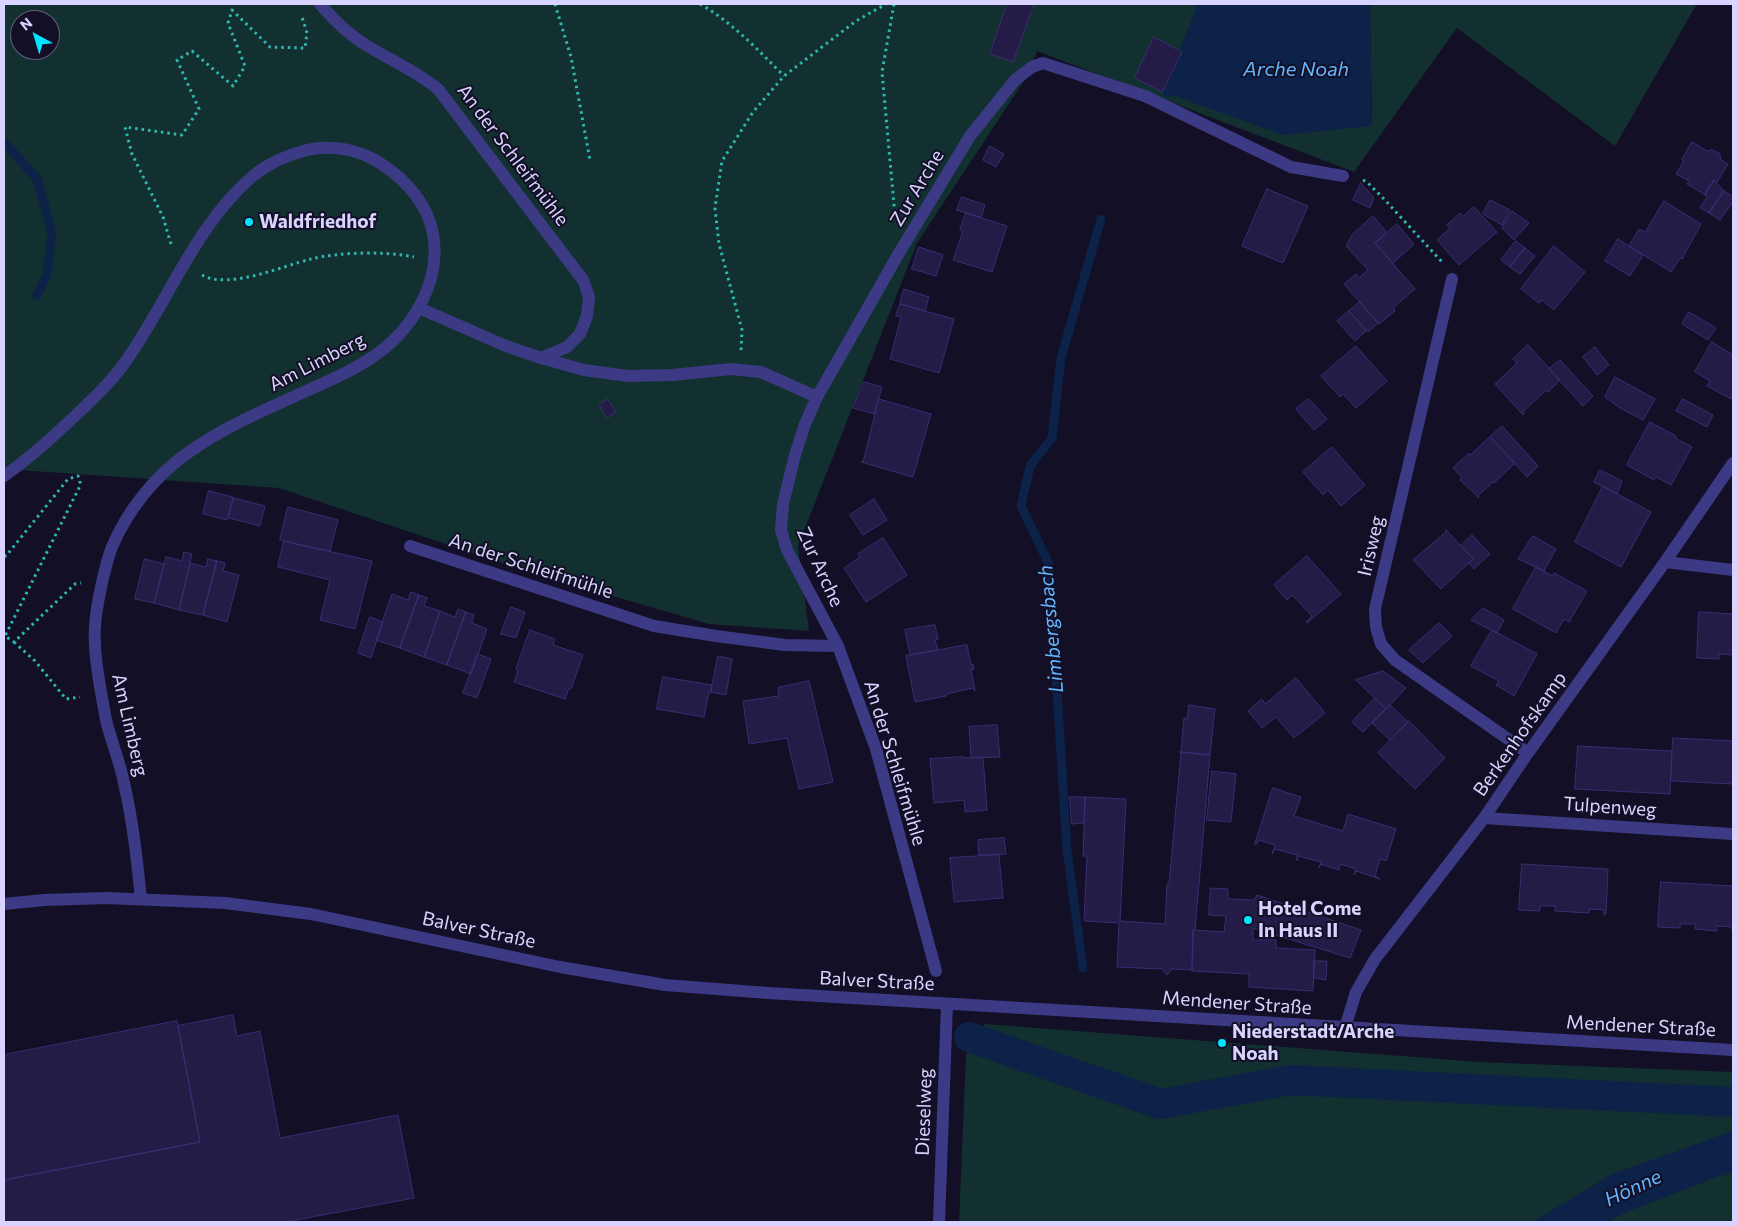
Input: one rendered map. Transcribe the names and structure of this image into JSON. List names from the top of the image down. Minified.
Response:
{"streets":{"street":["An der Schleifmühle","Zur Arche","Am Limberg","Irisweg","Berkenhofskamp","Tulpenweg","Balver Straße","Mendener Straße","Dieselweg"]},"crossings":[["An der Schleifmühle","Zur Arche"],["Am Limberg","Balver Straße"],["Irisweg","Berkenhofskamp"],["Berkenhofskamp","Tulpenweg"],["Berkenhofskamp","Mendener Straße"],["Balver Straße","Mendener Straße"],["Balver Straße","Dieselweg"],["Mendener Straße","Dieselweg"]],"water":["Arche Noah","Limbergsbach","Hönne"],"places":["Waldfriedhof","Hotel Come In Haus II","Niederstadt/Arche Noah"],"north":"top left"}
